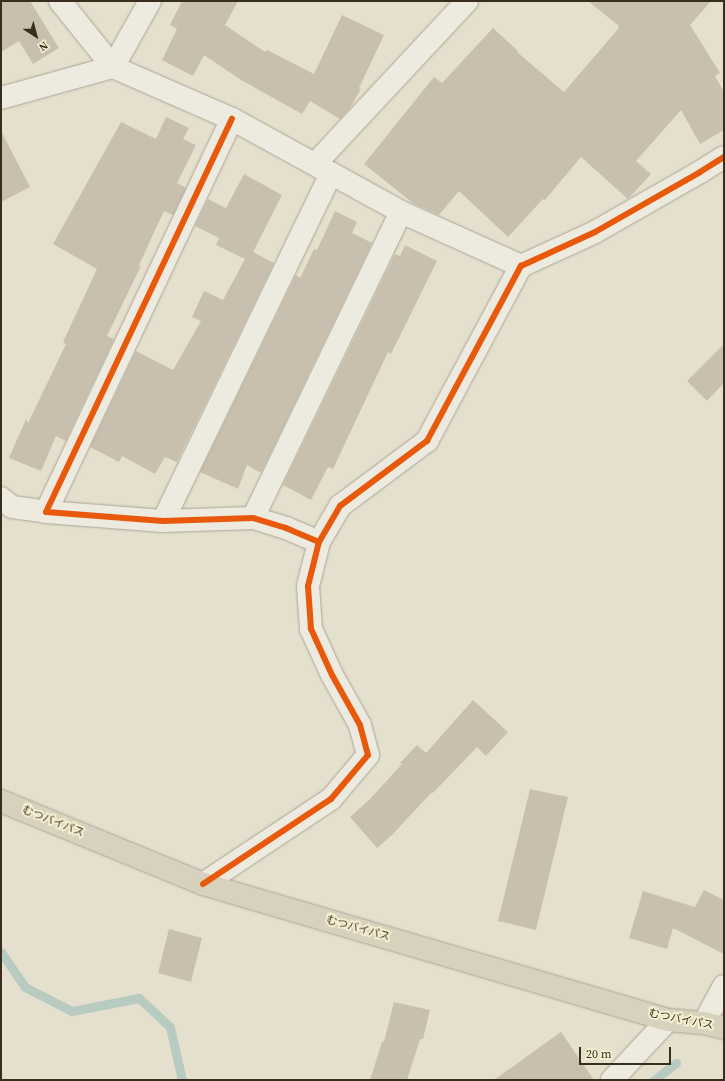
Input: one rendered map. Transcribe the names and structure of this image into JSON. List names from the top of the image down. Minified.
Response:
{"streets":{"highway":["むつバイパス"]},"scale_bar":"20 m","north":"bottom right"}
